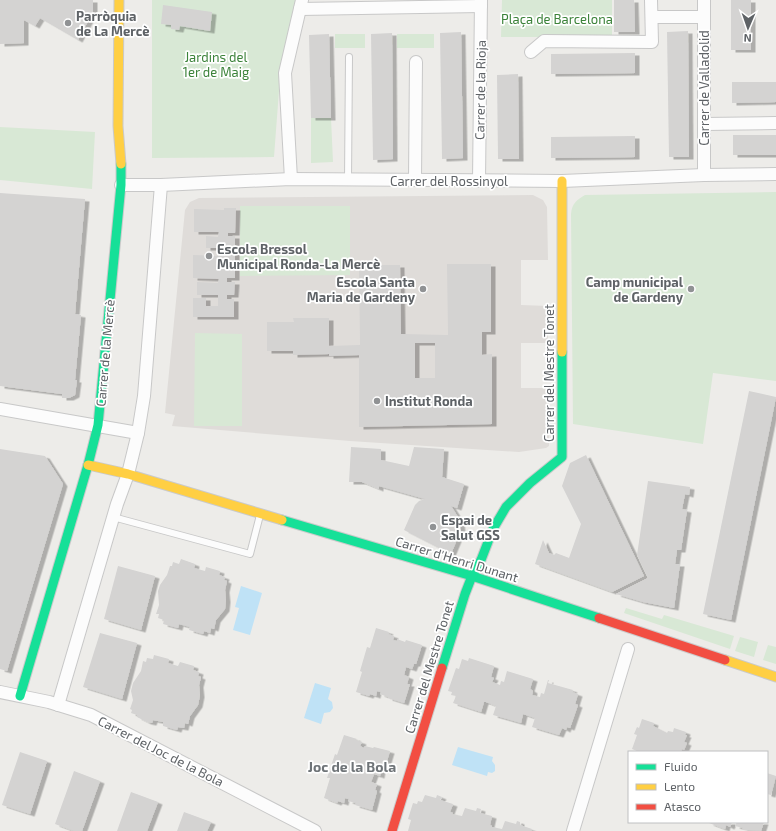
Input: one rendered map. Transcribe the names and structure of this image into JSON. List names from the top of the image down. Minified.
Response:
{"streets":{"street":["Carrer de Valladolid","Carrer de la Rioja","Carrer del Rossinyol","Carrer de la Mercè","Carrer del Mestre Tonet","Carrer d'Henri Dunant","Carrer del Joc de la Bola"]},"crossings":[["Carrer de Valladolid","Carrer del Rossinyol"],["Carrer de la Rioja","Carrer del Rossinyol"],["Carrer del Rossinyol","Carrer de la Mercè"],["Carrer del Rossinyol","Carrer del Mestre Tonet"],["Carrer de la Mercè","Carrer d'Henri Dunant"],["Carrer de la Mercè","Carrer del Joc de la Bola"],["Carrer del Mestre Tonet","Carrer d'Henri Dunant"]],"districts":["Joc de la Bola"],"parks":["Plaça de Barcelona","Jardins del 1er de Maig"],"places":["Parròquia de La Mercè","Escola Bressol Municipal Ronda-La Mercè","Escola Santa Maria de Gardeny","Camp municipal de Gardeny","Institut Ronda","Espai de Salut GSS"],"legend":["Fluido","Lento","Atasco"],"north":"bottom"}
